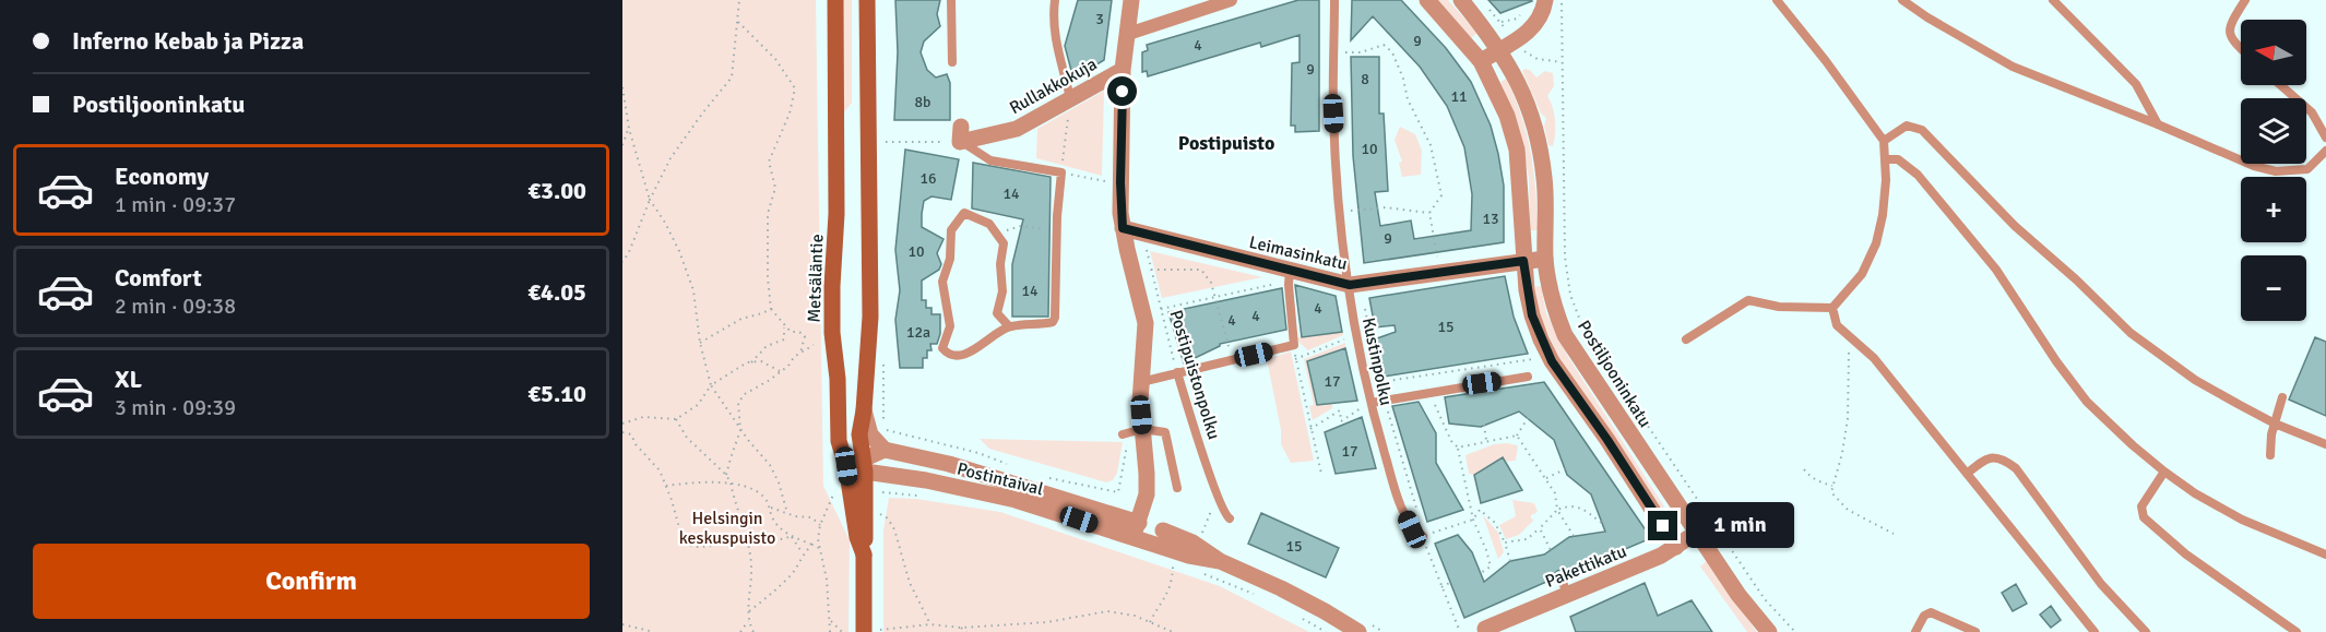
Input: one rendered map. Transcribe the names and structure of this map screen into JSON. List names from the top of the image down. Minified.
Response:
{"streets":{"main road":["Metsäläntie"],"street":["Rullakkokuja","Leimasinkatu","Postiljooninkatu","Postintaival","Pakettikatu"],"lane":["Kustinpolku","Postipuistonpolku"]},"crossings":[["Leimasinkatu","Kustinpolku"],["Leimasinkatu","Postiljooninkatu"],["Leimasinkatu","Postipuistonpolku"],["Metsäläntie","Postintaival"],["Postiljooninkatu","Pakettikatu"]],"districts":["Postipuisto"],"parks":["Helsingin keskuspuisto"],"house_numbers":["3","9","4","9","8","11","8b","10","16","14","13","9","10","14","4","4","4","15","12a","17","17","15"],"north":"left","page":{"banner":["Inferno Kebab ja Pizza","Postiljooninkatu"],"map_buttons":["+","−"],"list":[{"name":"Economy","note":"1 min · 09:37","value":"€3.00"},{"name":"Comfort","note":"2 min · 09:38","value":"€4.05"},{"name":"XL","note":"3 min · 09:39","value":"€5.10"}],"bubble":"1 min","buttons":"Confirm"}}
